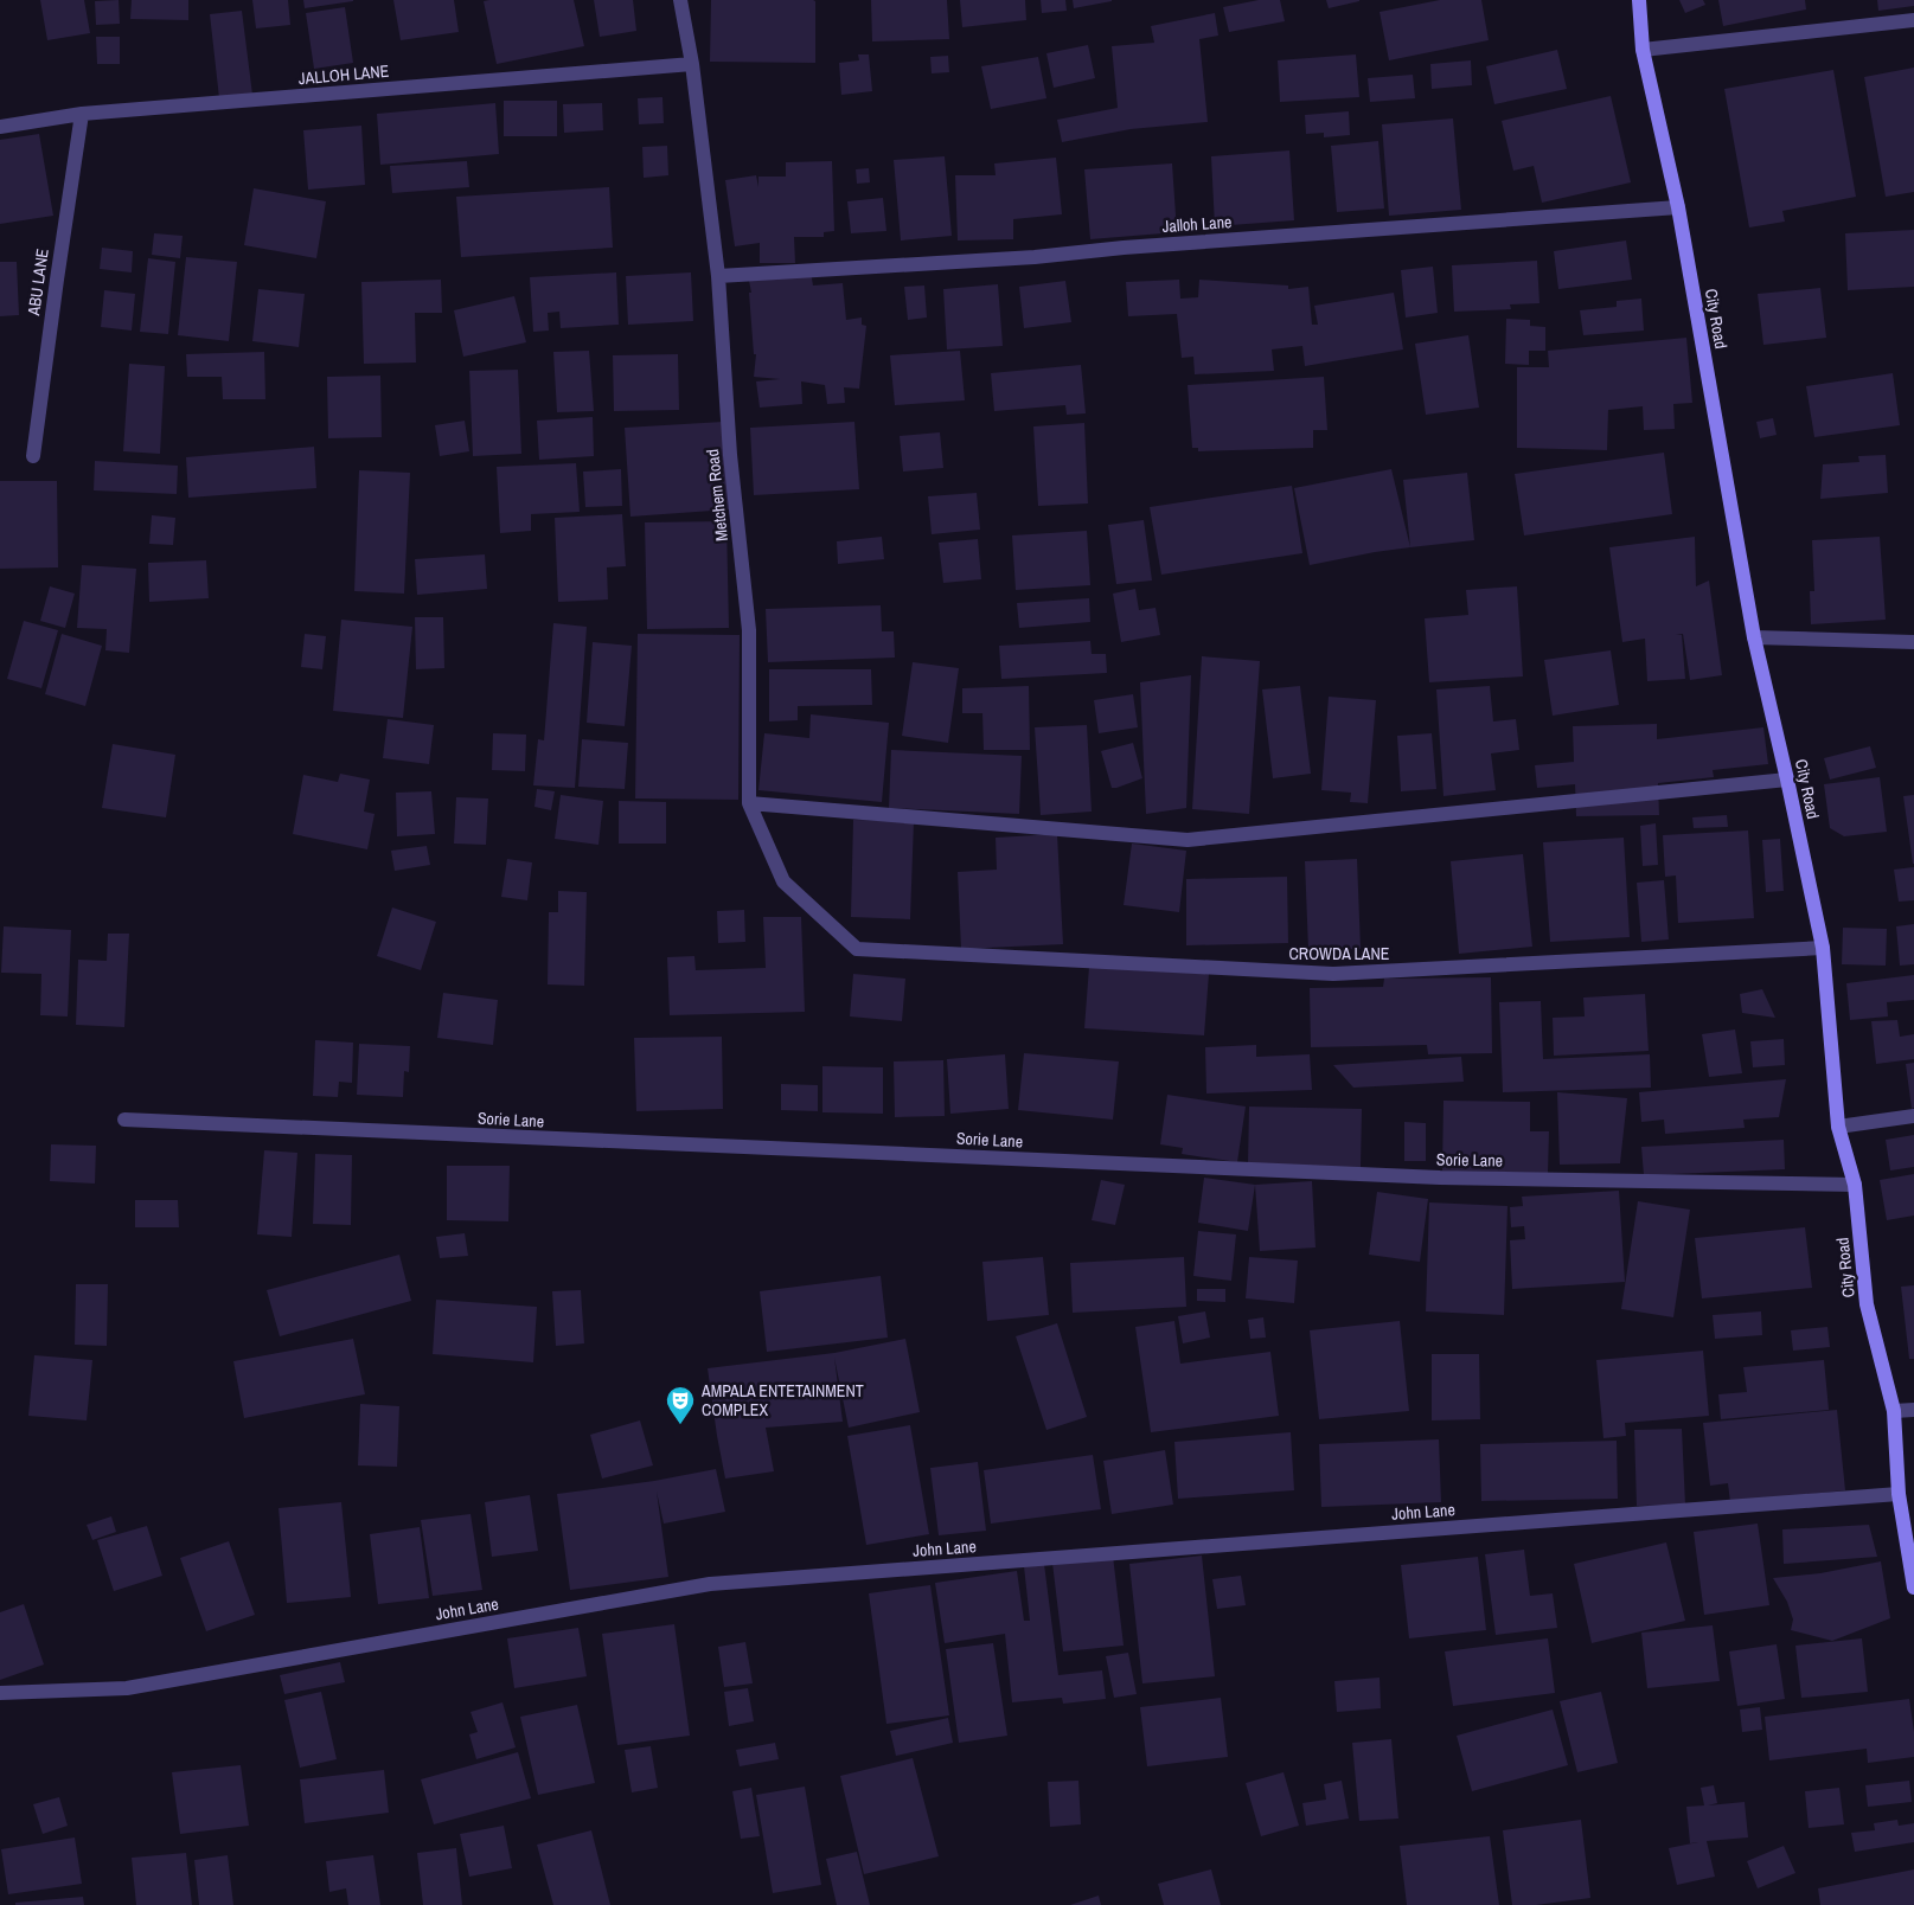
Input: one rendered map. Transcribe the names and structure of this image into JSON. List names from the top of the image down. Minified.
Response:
{"streets":{"main road":["City Road"],"street":["JALLOH LANE","Jalloh Lane","ABU LANE","Metchem Road","CROWDA LANE","Sorie Lane","John Lane"]},"crossings":[["JALLOH LANE","ABU LANE"],["JALLOH LANE","Metchem Road"],["Jalloh Lane","City Road"],["Jalloh Lane","Metchem Road"],["City Road","CROWDA LANE"],["City Road","Sorie Lane"],["City Road","John Lane"],["Metchem Road","CROWDA LANE"]],"places":{"theatre":["AMPALA ENTETAINMENT COMPLEX"]}}
